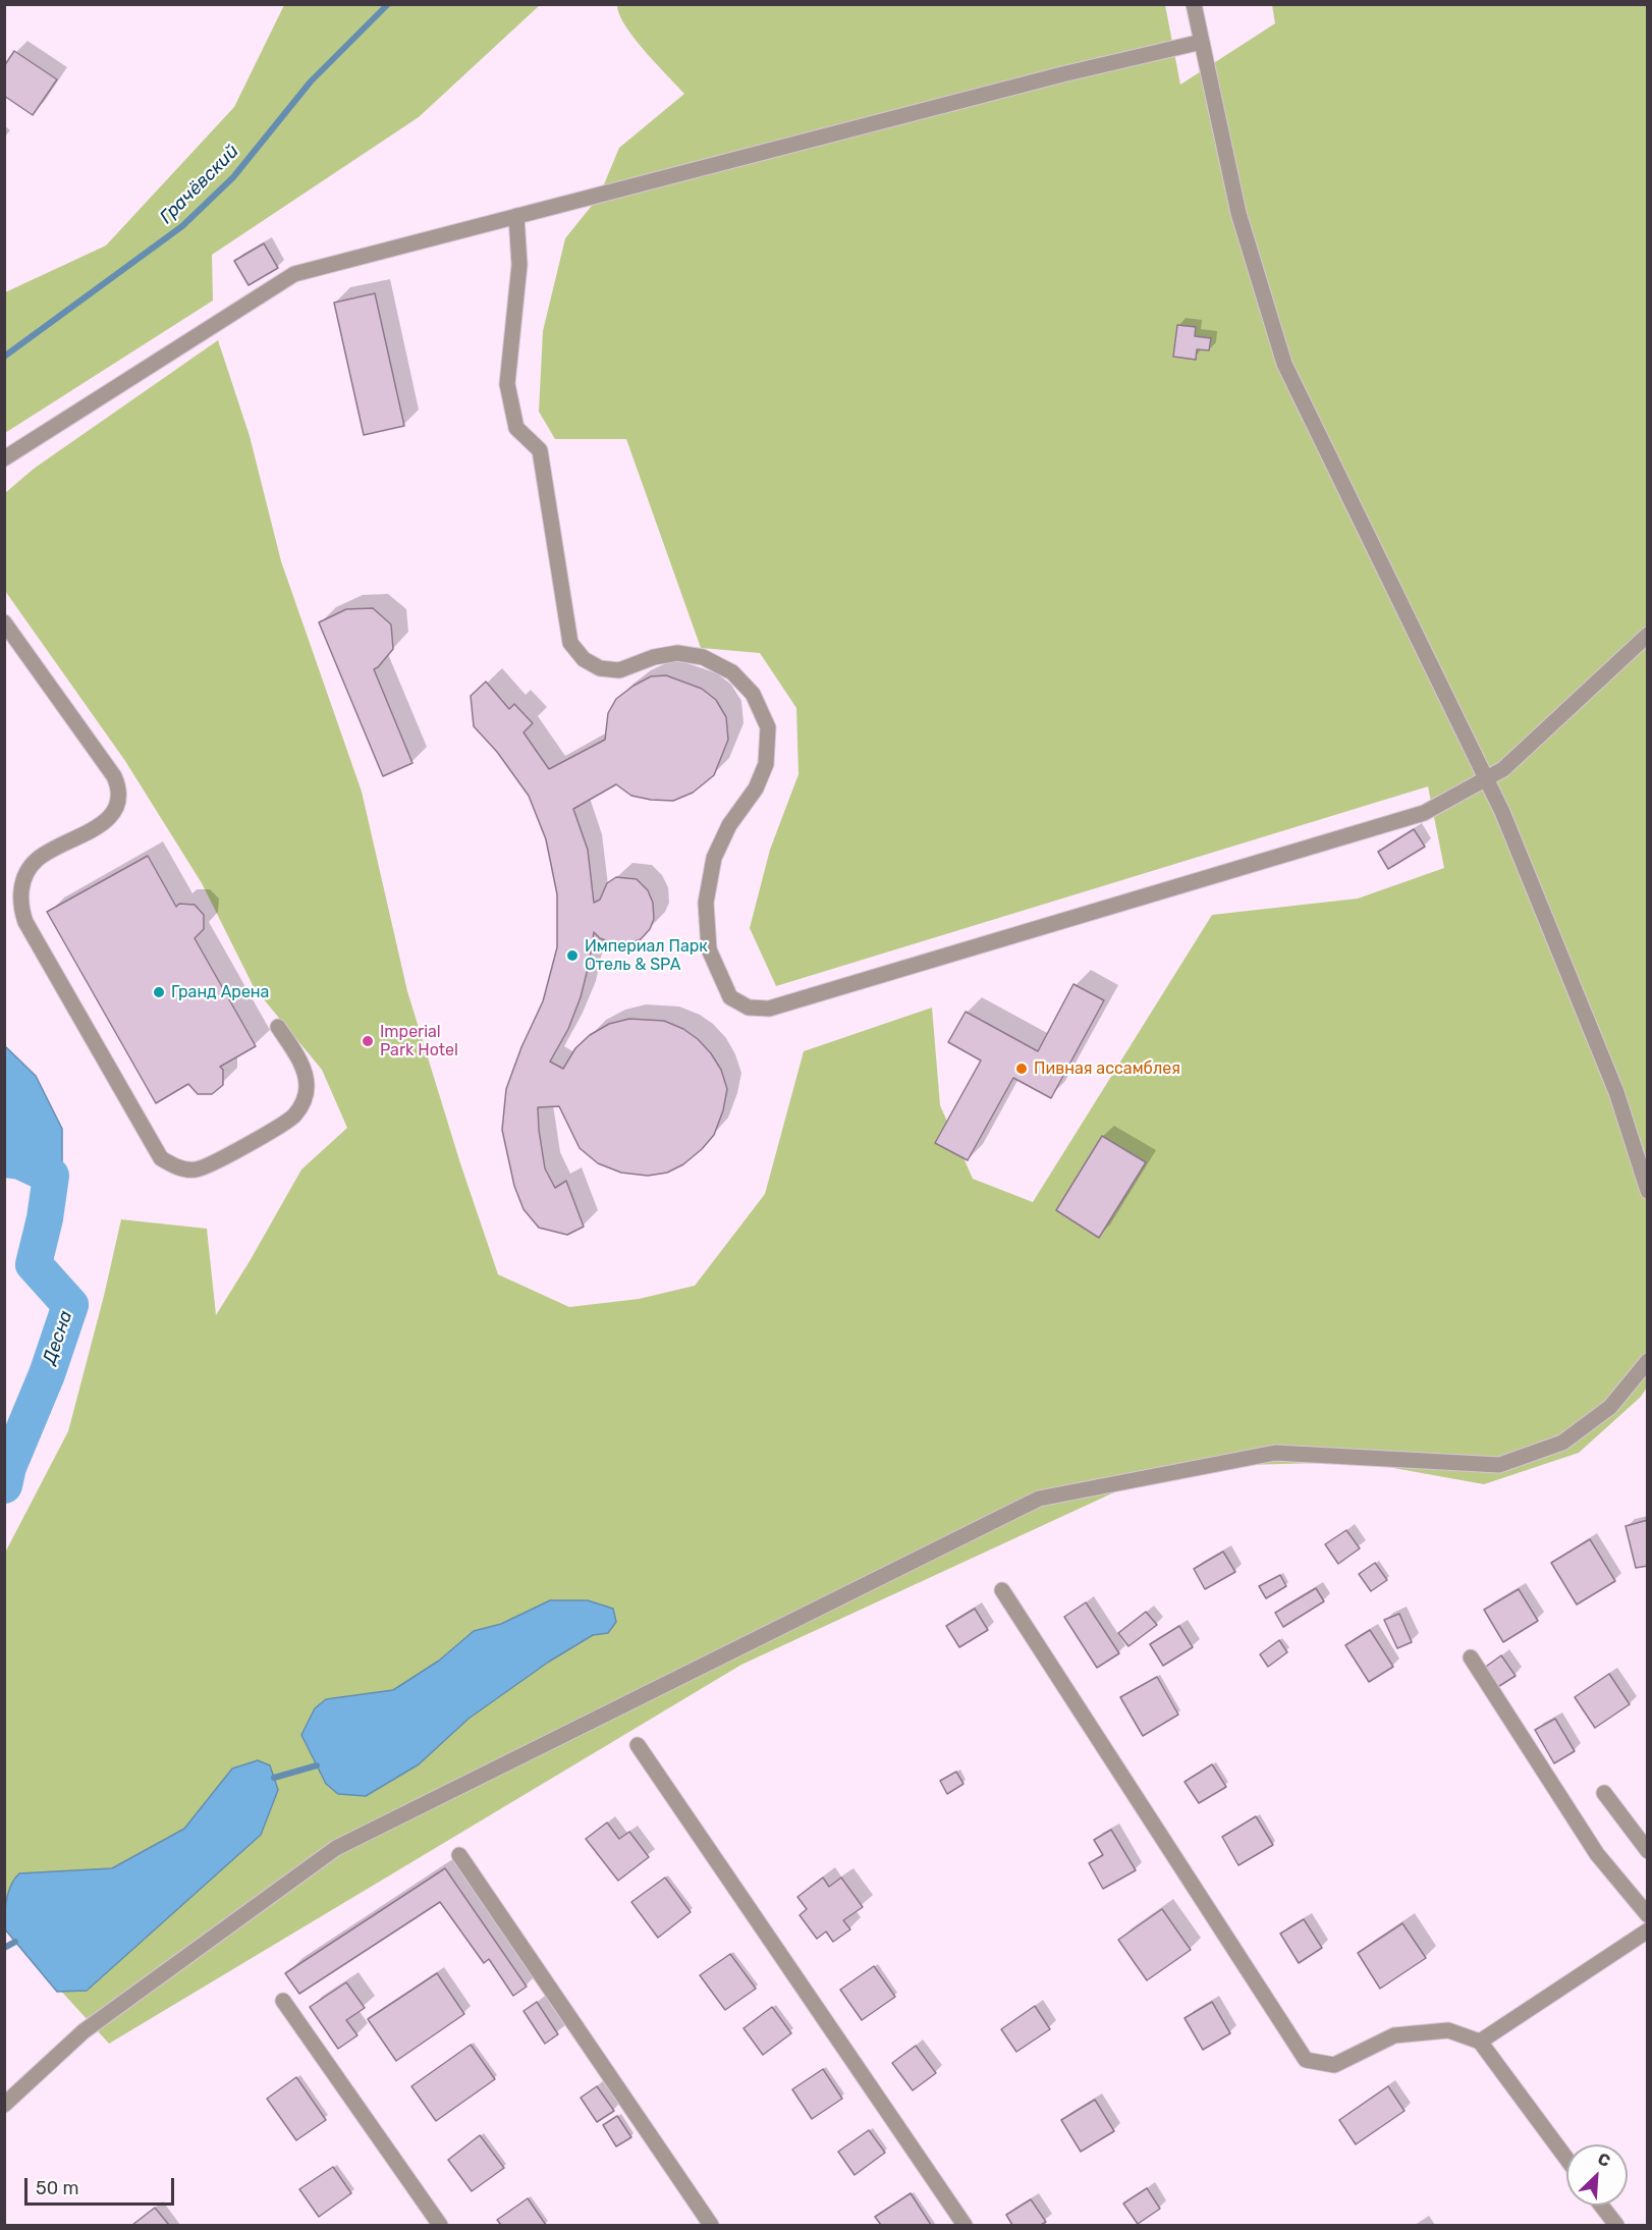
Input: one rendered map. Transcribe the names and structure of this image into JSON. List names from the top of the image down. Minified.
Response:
{"water":["Грачёвский","Десна"],"places":["Империал Парк Отель & SPA","Гранд Арена","Imperial Park Hotel","Пивная ассамблея"],"scale_bar":"50 m","north":"top right"}
